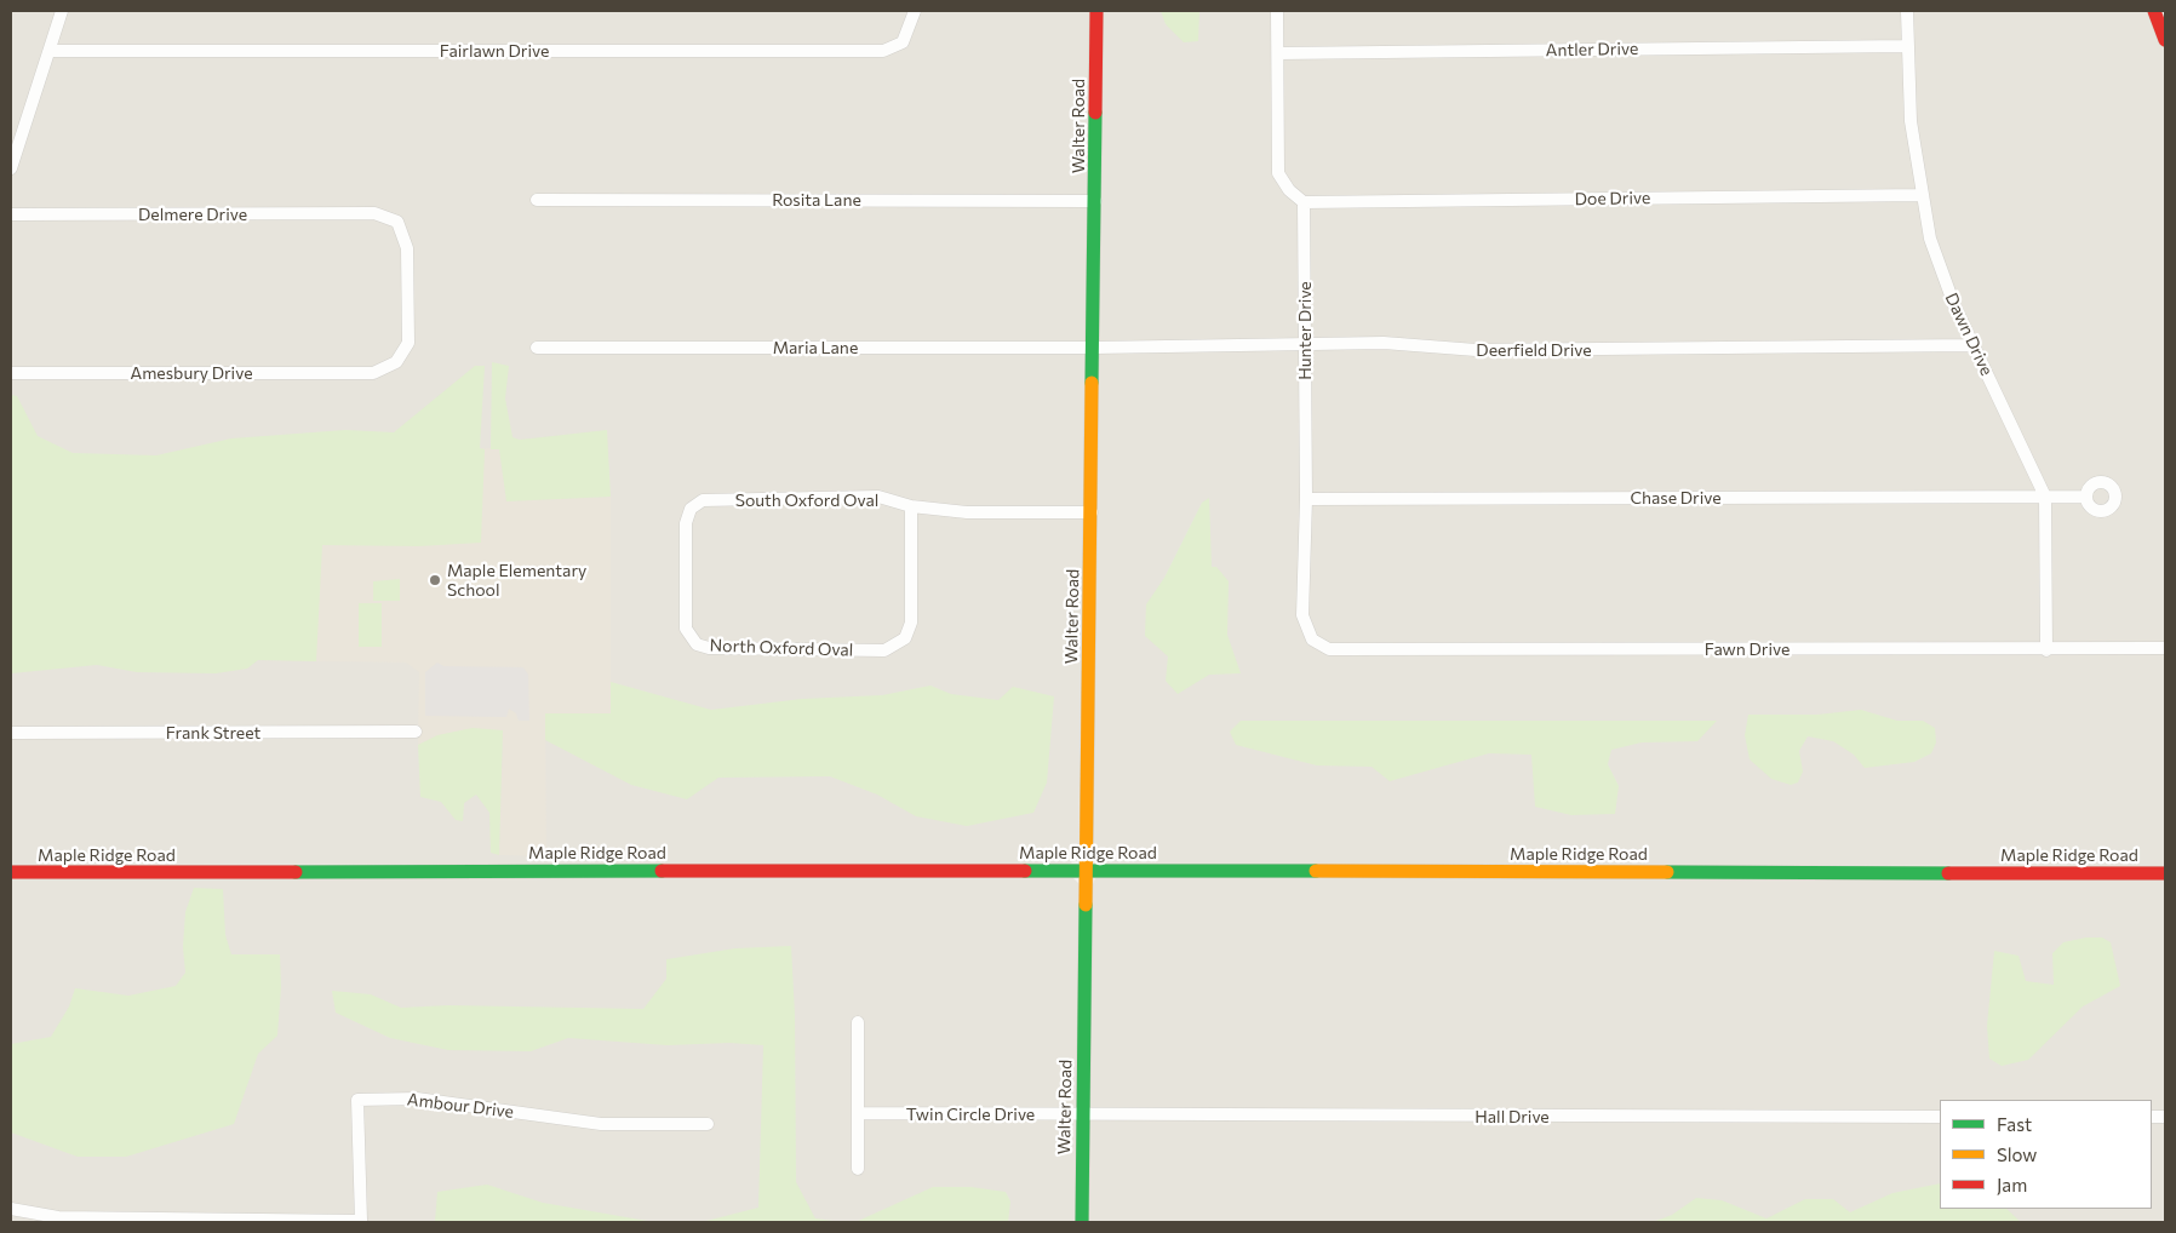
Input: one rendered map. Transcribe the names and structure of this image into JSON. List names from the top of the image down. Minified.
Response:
{"streets":{"street":["Antler Drive","Fairlawn Drive","Walter Road","Doe Drive","Rosita Lane","Delmere Drive","Hunter Drive","Dawn Drive","Maria Lane","Deerfield Drive","Amesbury Drive","Chase Drive","South Oxford Oval","North Oxford Oval","Fawn Drive","Frank Street","Maple Ridge Road","Ambour Drive","Twin Circle Drive","Hall Drive"]},"crossings":[["Antler Drive","Dawn Drive"],["Walter Road","Rosita Lane"],["Walter Road","Maria Lane"],["Walter Road","Deerfield Drive"],["Walter Road","South Oxford Oval"],["Walter Road","Maple Ridge Road"],["Walter Road","Twin Circle Drive"],["Walter Road","Hall Drive"],["Doe Drive","Hunter Drive"],["Doe Drive","Dawn Drive"],["Delmere Drive","Amesbury Drive"],["Hunter Drive","Deerfield Drive"],["Hunter Drive","Chase Drive"],["Hunter Drive","Fawn Drive"],["Dawn Drive","Deerfield Drive"],["Dawn Drive","Chase Drive"],["Dawn Drive","Fawn Drive"],["Maria Lane","Deerfield Drive"],["South Oxford Oval","North Oxford Oval"],["Twin Circle Drive","Hall Drive"]],"places":["Maple Elementary School"],"legend":["Fast","Slow","Jam"]}
